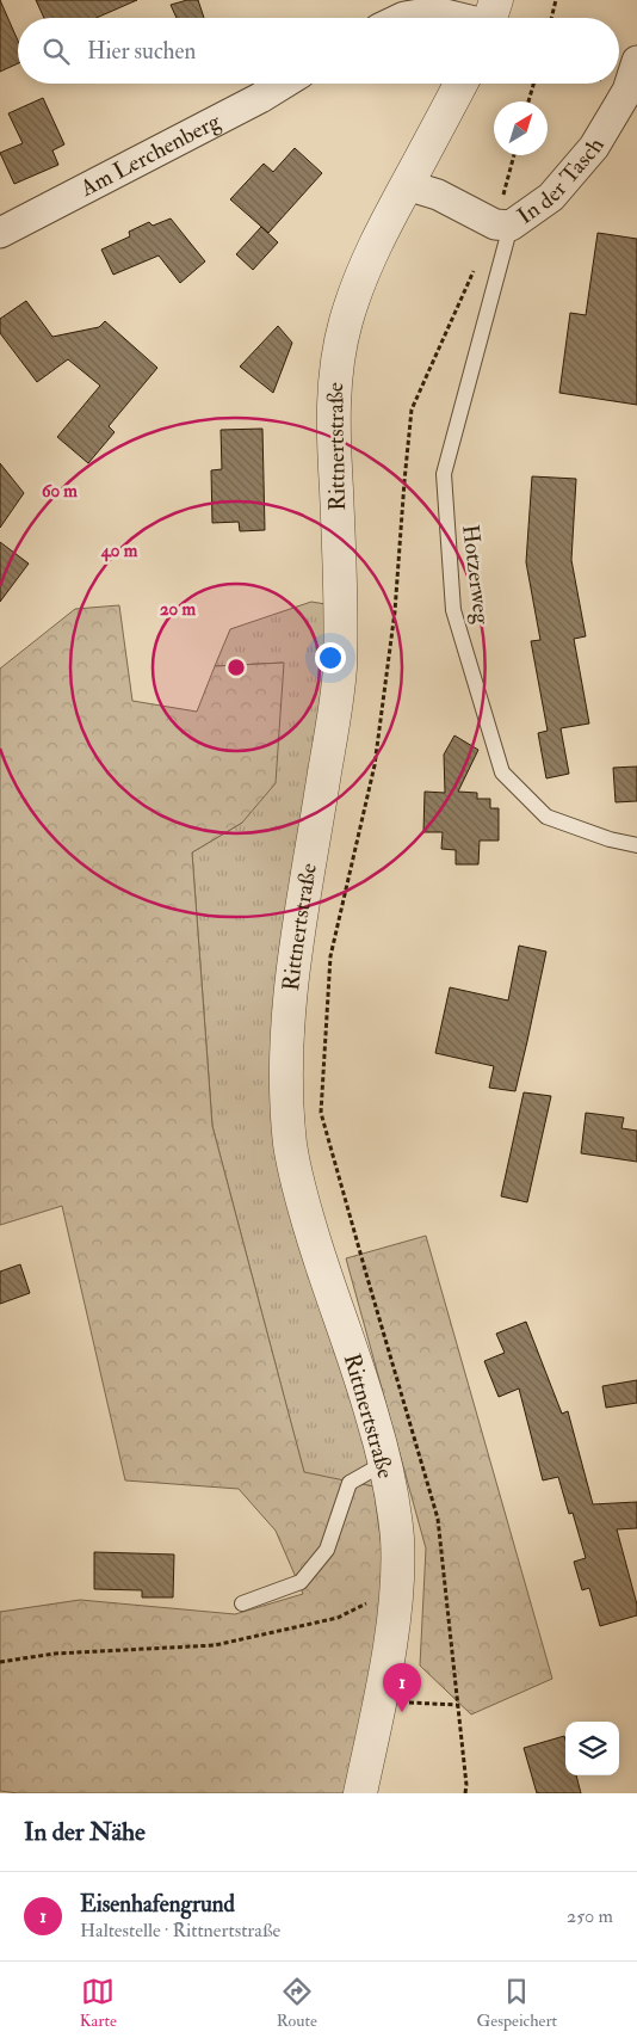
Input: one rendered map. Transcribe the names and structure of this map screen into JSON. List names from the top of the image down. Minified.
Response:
{"streets":{"street":["Am Lerchenberg","In der Tasch","Rittnertstraße"],"lane":["Hotzerweg"]},"crossings":[["In der Tasch","Rittnertstraße"],["In der Tasch","Hotzerweg"]],"north":"top right","page":{"search":"Hier suchen","pins":"1","heading":"In der Nähe","list":[{"mark":"1","name":"Eisenhafengrund","note":"Haltestelle · Rittnertstraße","value":"250 m"}],"nav":["Karte","Route","Gespeichert"]},"rings":["60 m","40 m","20 m"]}
